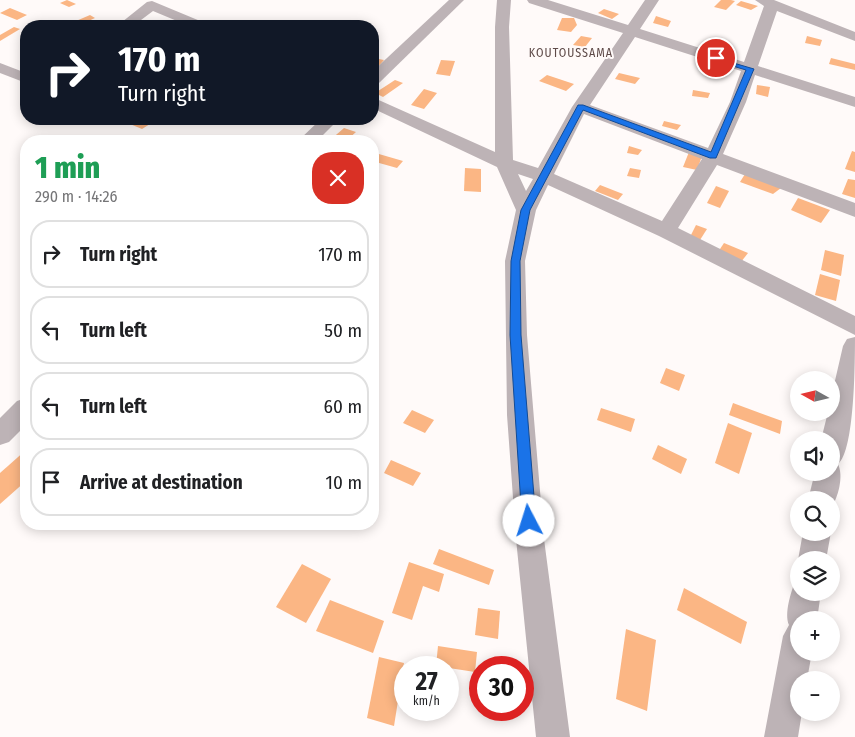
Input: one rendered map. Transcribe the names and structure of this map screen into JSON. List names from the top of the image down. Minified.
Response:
{"districts":["KOUTOUSSAMA"],"north":"left","page":{"turn":["170 m","Turn right"],"heading":["1 min","290 m · 14:26"],"list":[{"name":"Turn right","value":"170 m"},{"name":"Turn left","value":"50 m"},{"name":"Turn left","value":"60 m"},{"name":"Arrive at destination","value":"10 m"}],"map_buttons":["+","−"],"speed":"27 km/h","limit":"30"}}
